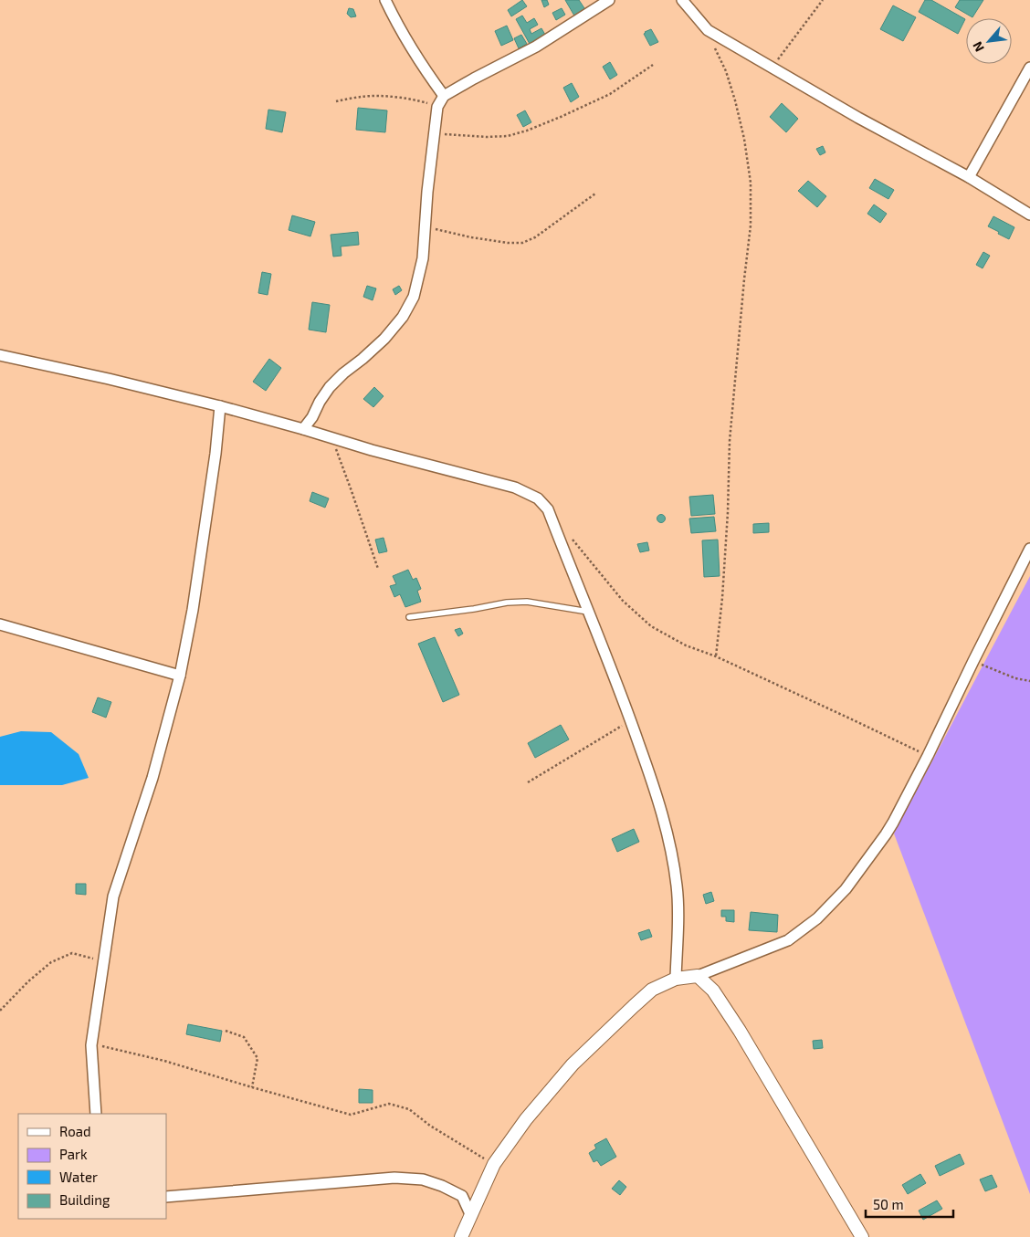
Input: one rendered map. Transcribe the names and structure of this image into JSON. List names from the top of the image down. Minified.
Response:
{"legend":["Road","Park","Water","Building"],"scale_bar":"50 m","north":"bottom left"}
